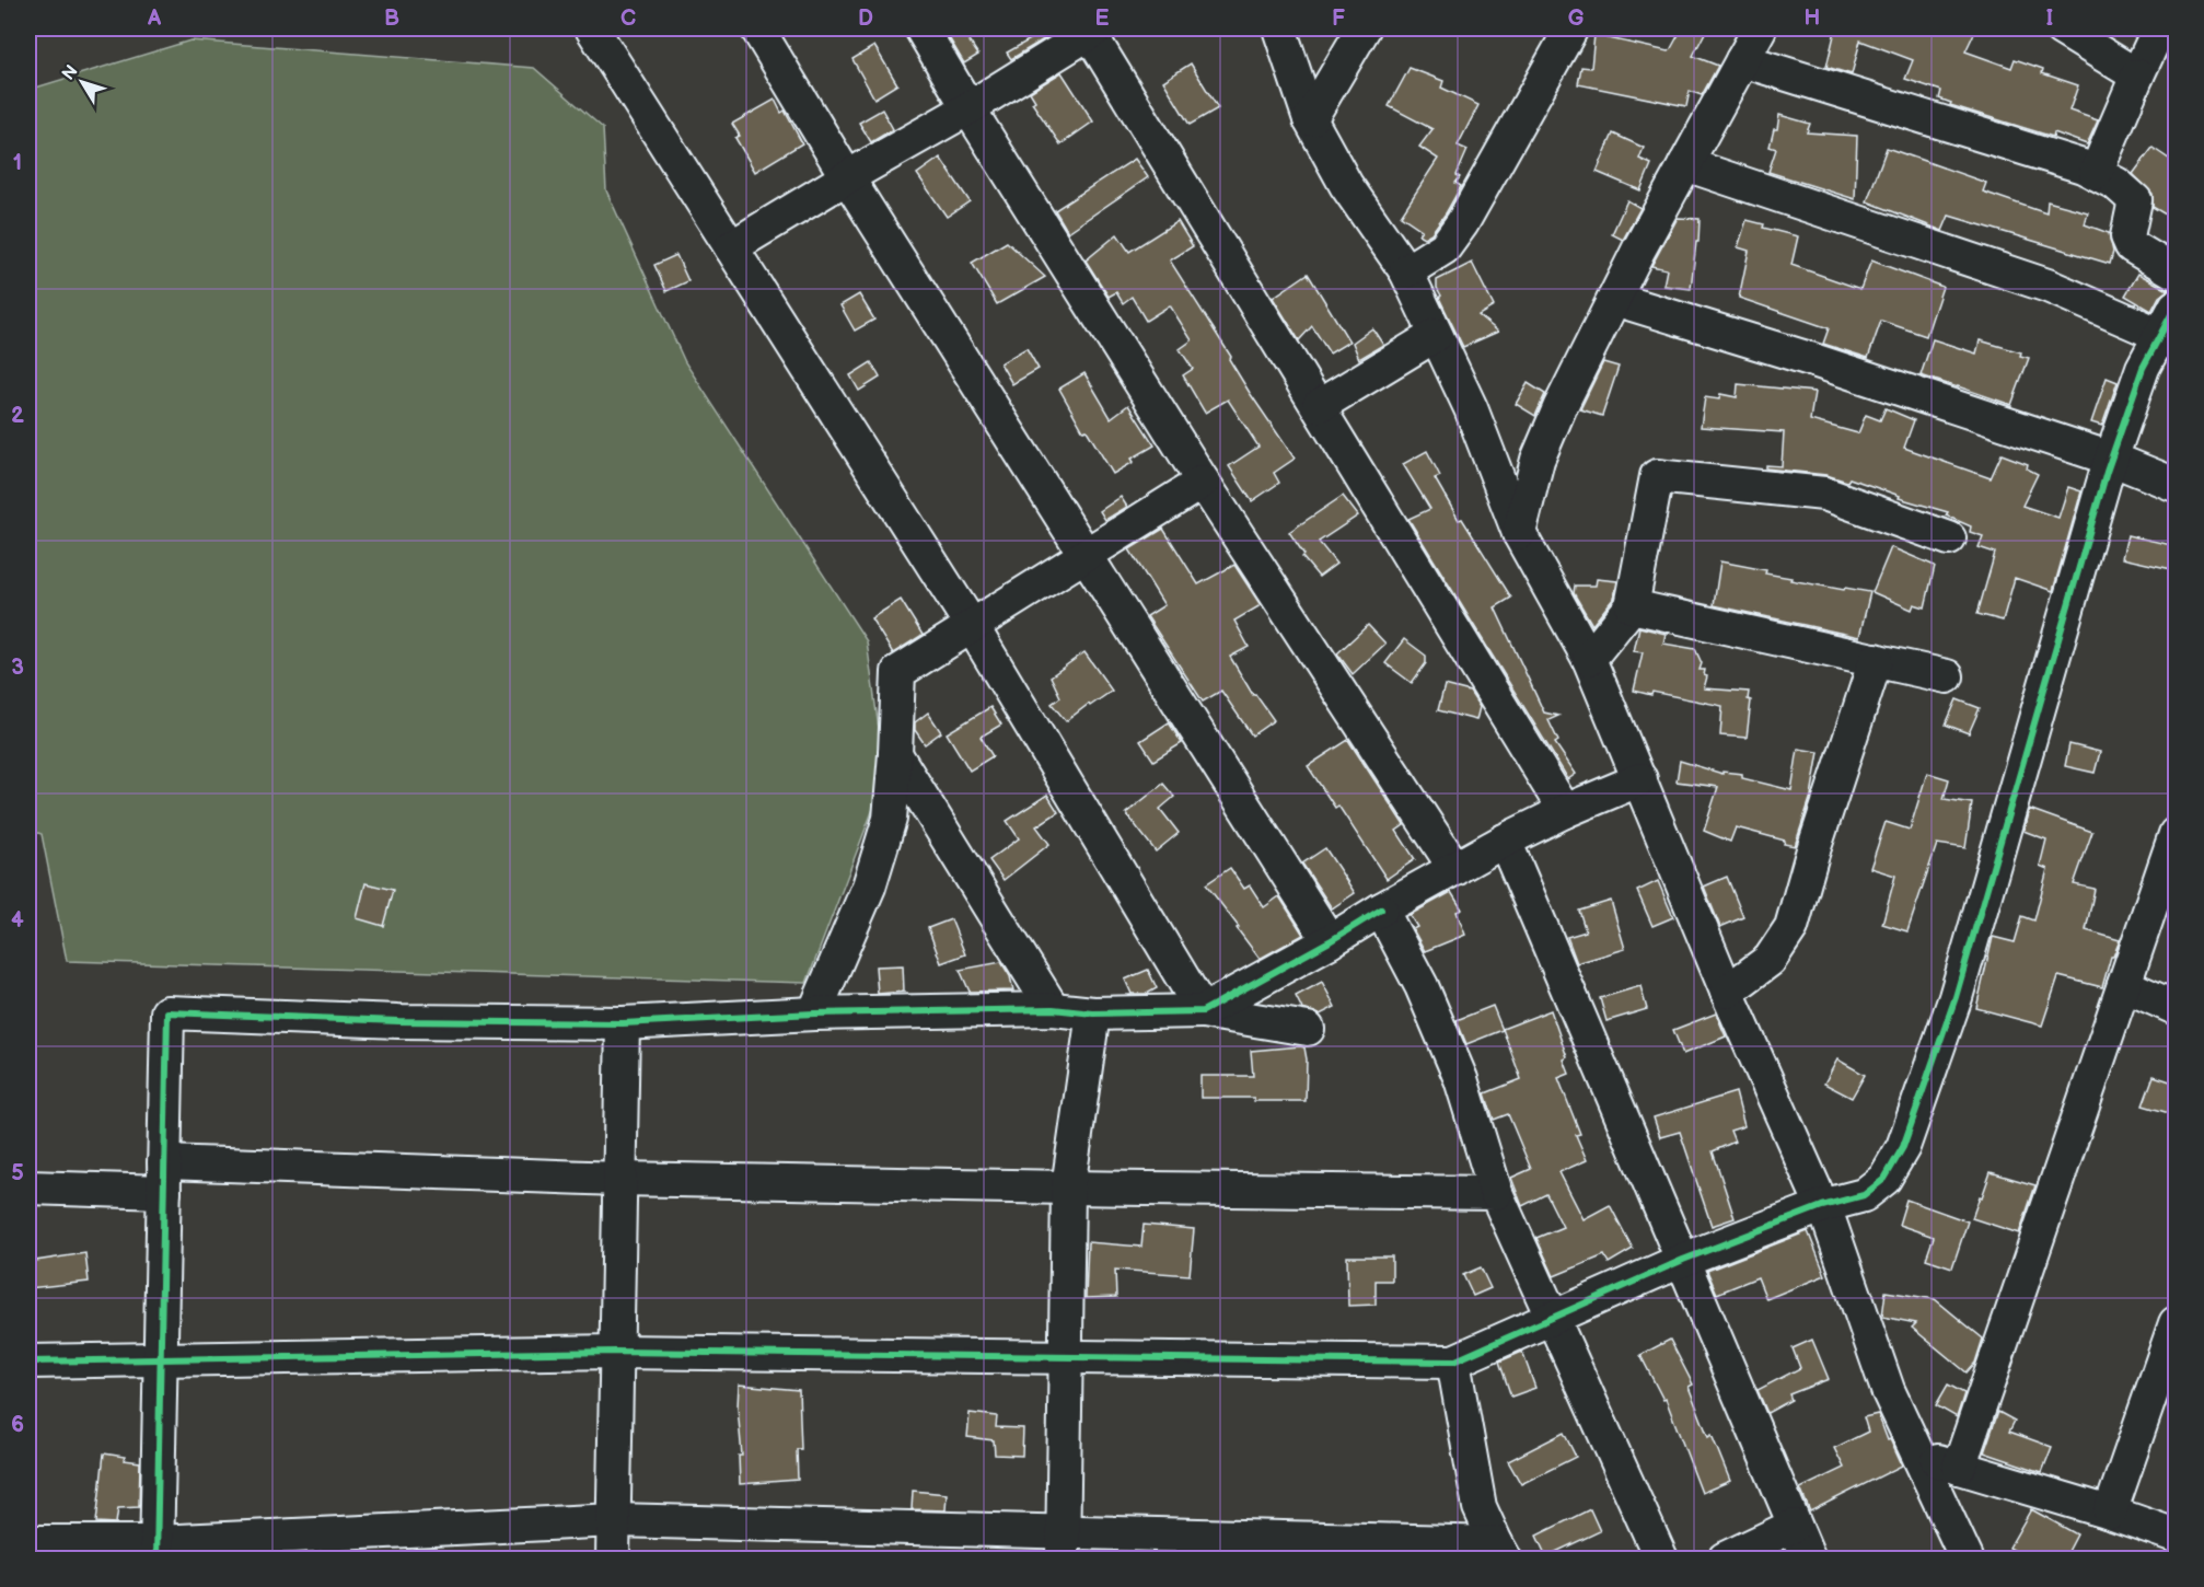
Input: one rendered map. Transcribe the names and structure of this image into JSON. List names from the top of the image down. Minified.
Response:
{"north":"top left","grid":{"columns":["A","B","C","D","E","F","G","H","I"],"rows":["1","2","3","4","5","6"]}}
